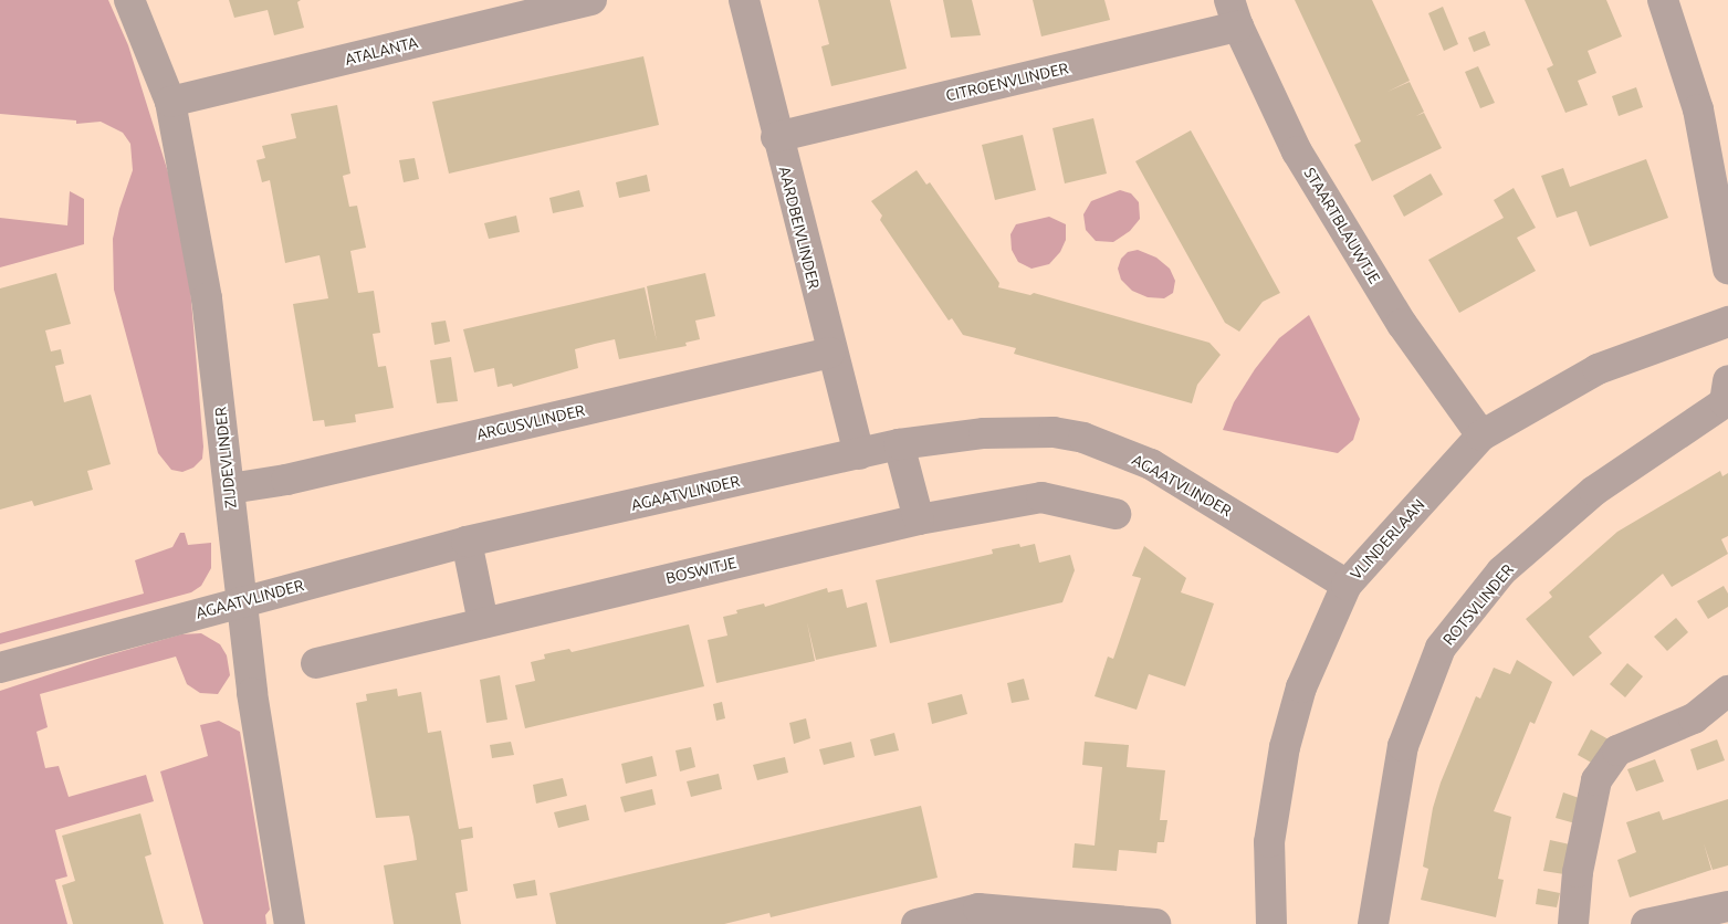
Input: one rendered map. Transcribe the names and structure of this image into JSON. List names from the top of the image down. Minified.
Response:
{"streets":{"street":["ATALANTA","CITROENVLINDER","STAARTBLAUWTJE","AARDBEIVLINDER","ARGUSVLINDER","ZIJDEVLINDER","AGAATVLINDER","VLINDERLAAN","BOSWITJE","ROTSVLINDER"]},"crossings":[["ATALANTA","ZIJDEVLINDER"],["CITROENVLINDER","STAARTBLAUWTJE"],["CITROENVLINDER","AARDBEIVLINDER"],["STAARTBLAUWTJE","VLINDERLAAN"],["AARDBEIVLINDER","ARGUSVLINDER"],["AARDBEIVLINDER","AGAATVLINDER"],["ARGUSVLINDER","ZIJDEVLINDER"],["ZIJDEVLINDER","AGAATVLINDER"],["AGAATVLINDER","VLINDERLAAN"]]}
